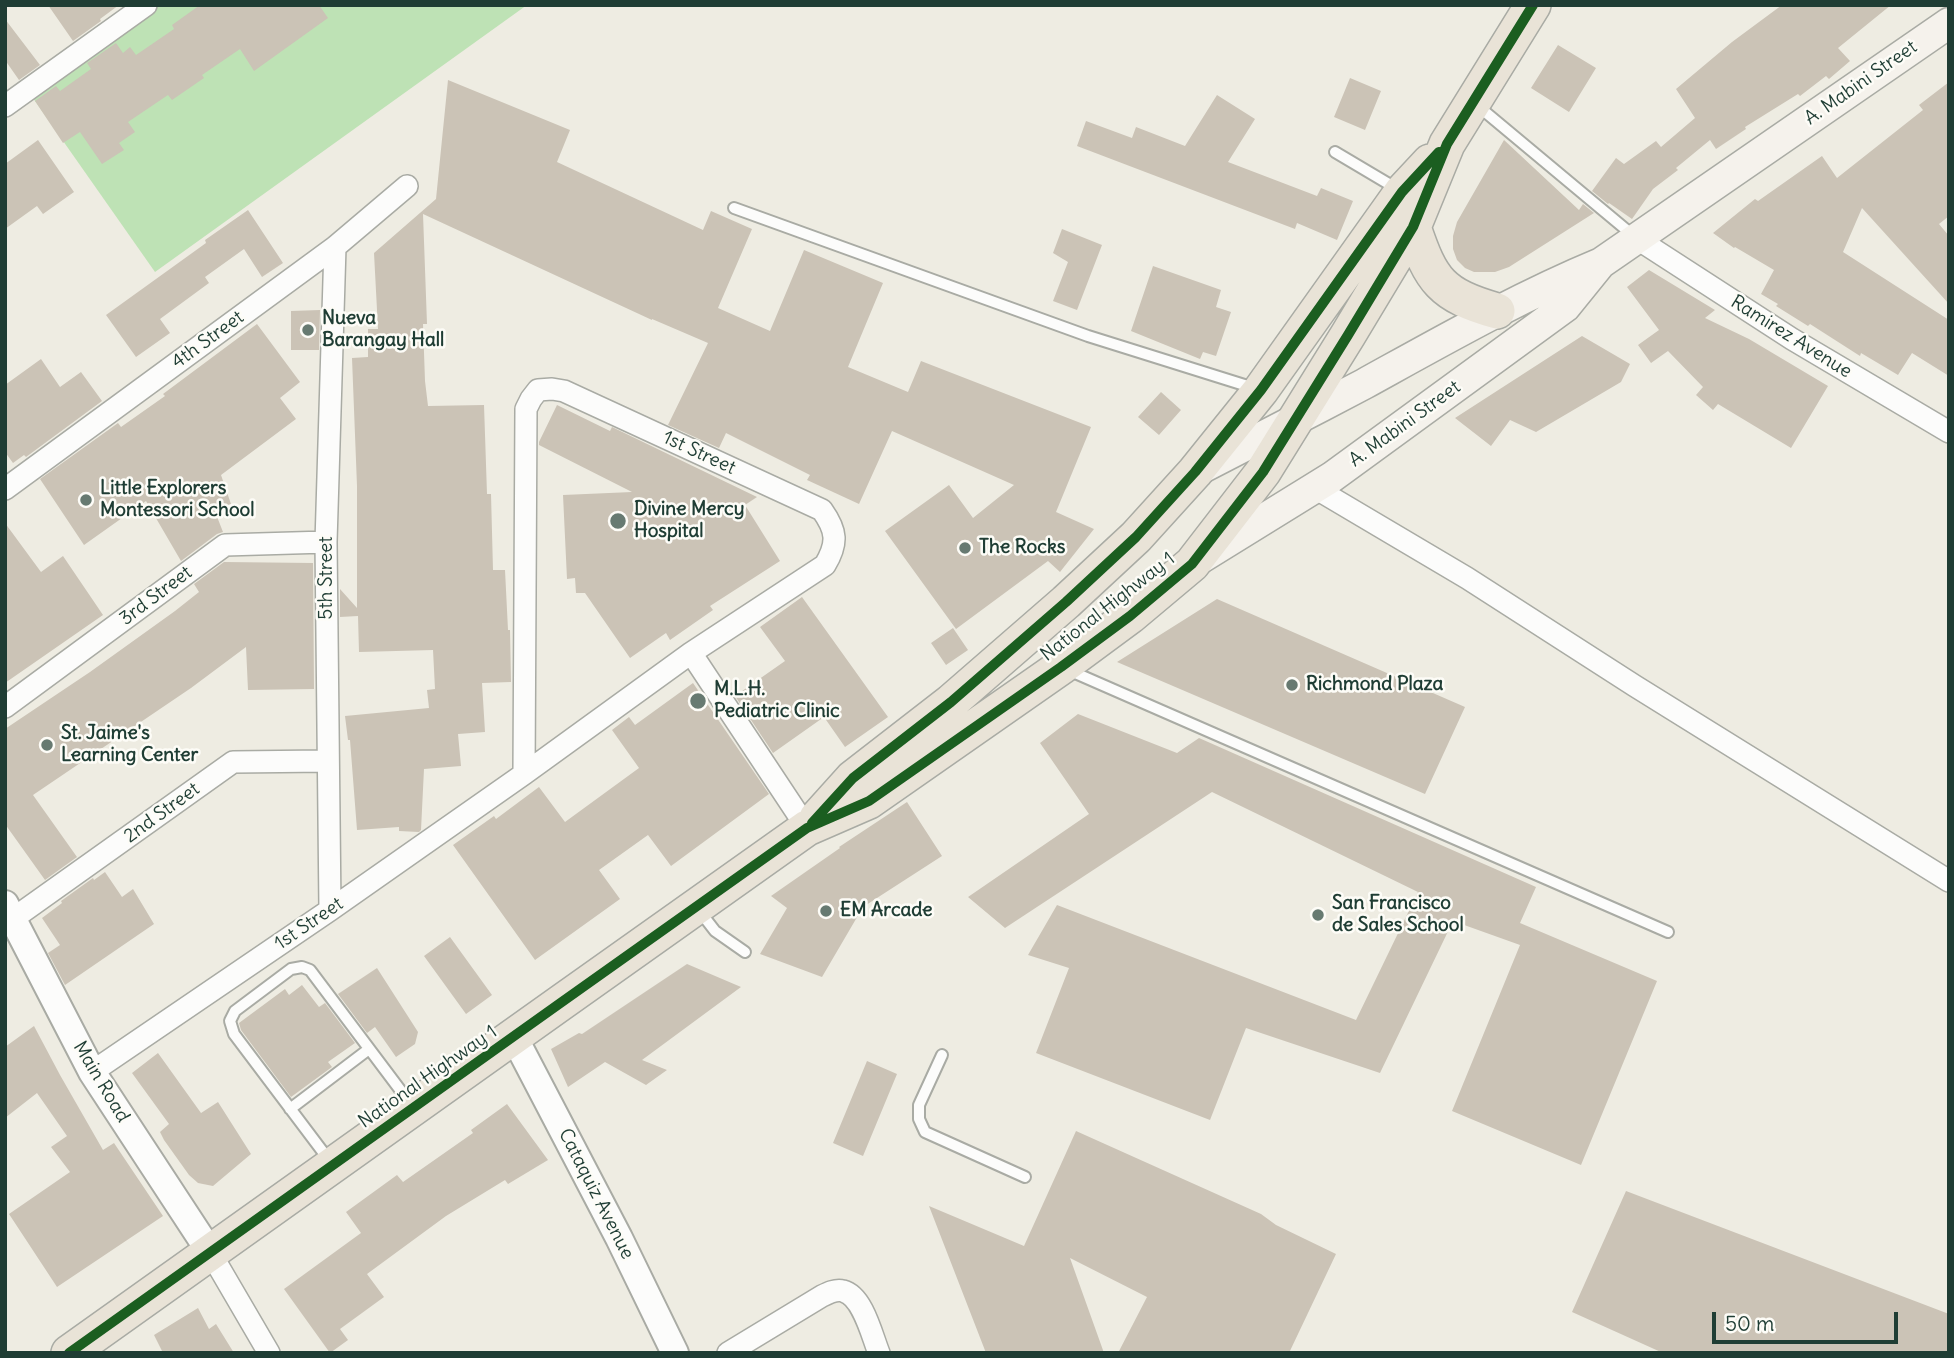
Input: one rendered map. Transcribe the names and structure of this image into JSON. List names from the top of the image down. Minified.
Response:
{"streets":{"highway":["National Highway 1"],"main road":["A. Mabini Street"],"street":["Ramirez Avenue","4th Street","1st Street","5th Street","3rd Street","2nd Street","Main Road","Cataquiz Avenue"]},"crossings":[["A. Mabini Street","Ramirez Avenue"],["A. Mabini Street","National Highway 1"],["4th Street","5th Street"],["1st Street","5th Street"],["1st Street","Main Road"],["5th Street","3rd Street"],["5th Street","2nd Street"],["National Highway 1","Main Road"],["National Highway 1","Cataquiz Avenue"],["2nd Street","Main Road"]],"places":["Nueva Barangay Hall","Little Explorers Montessori School","Divine Mercy Hospital","The Rocks","Richmond Plaza","M.L.H. Pediatric Clinic","St. Jaime's Learning Center","EM Arcade","San Francisco de Sales School"],"scale_bar":"50 m"}
